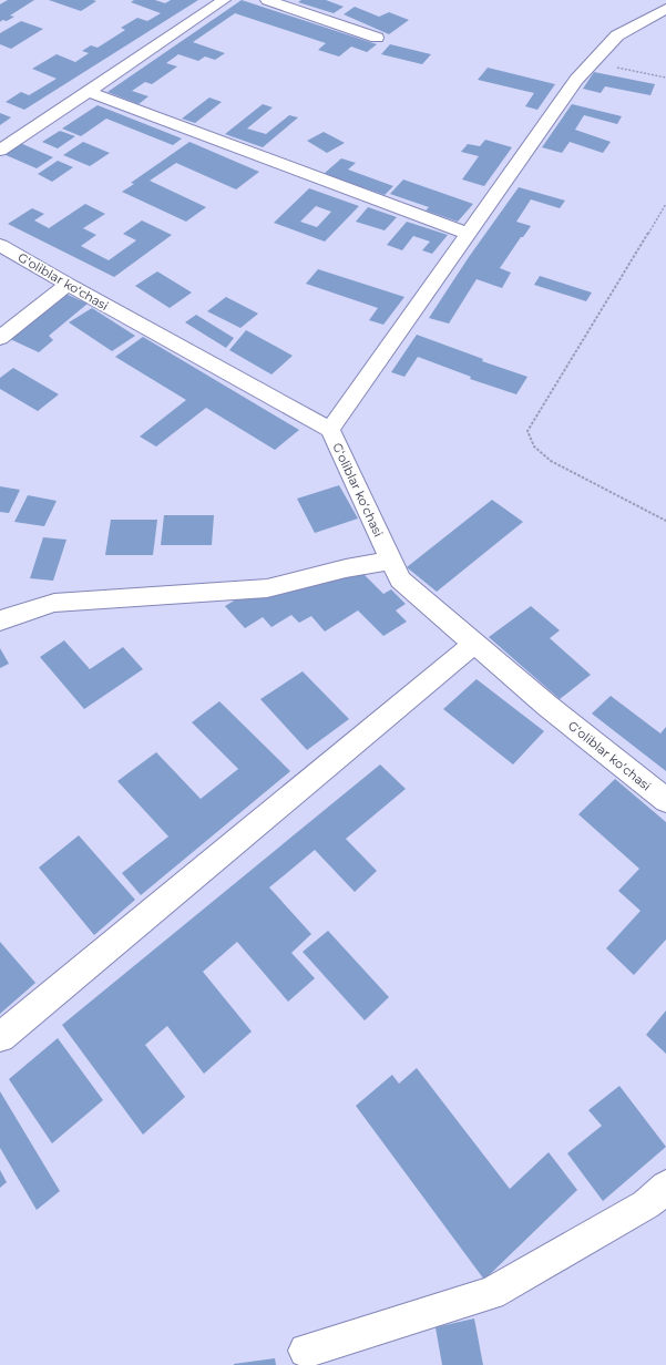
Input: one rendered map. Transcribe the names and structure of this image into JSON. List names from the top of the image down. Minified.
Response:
{"streets":{"street":["Gʻoliblar koʻchasi"]}}
